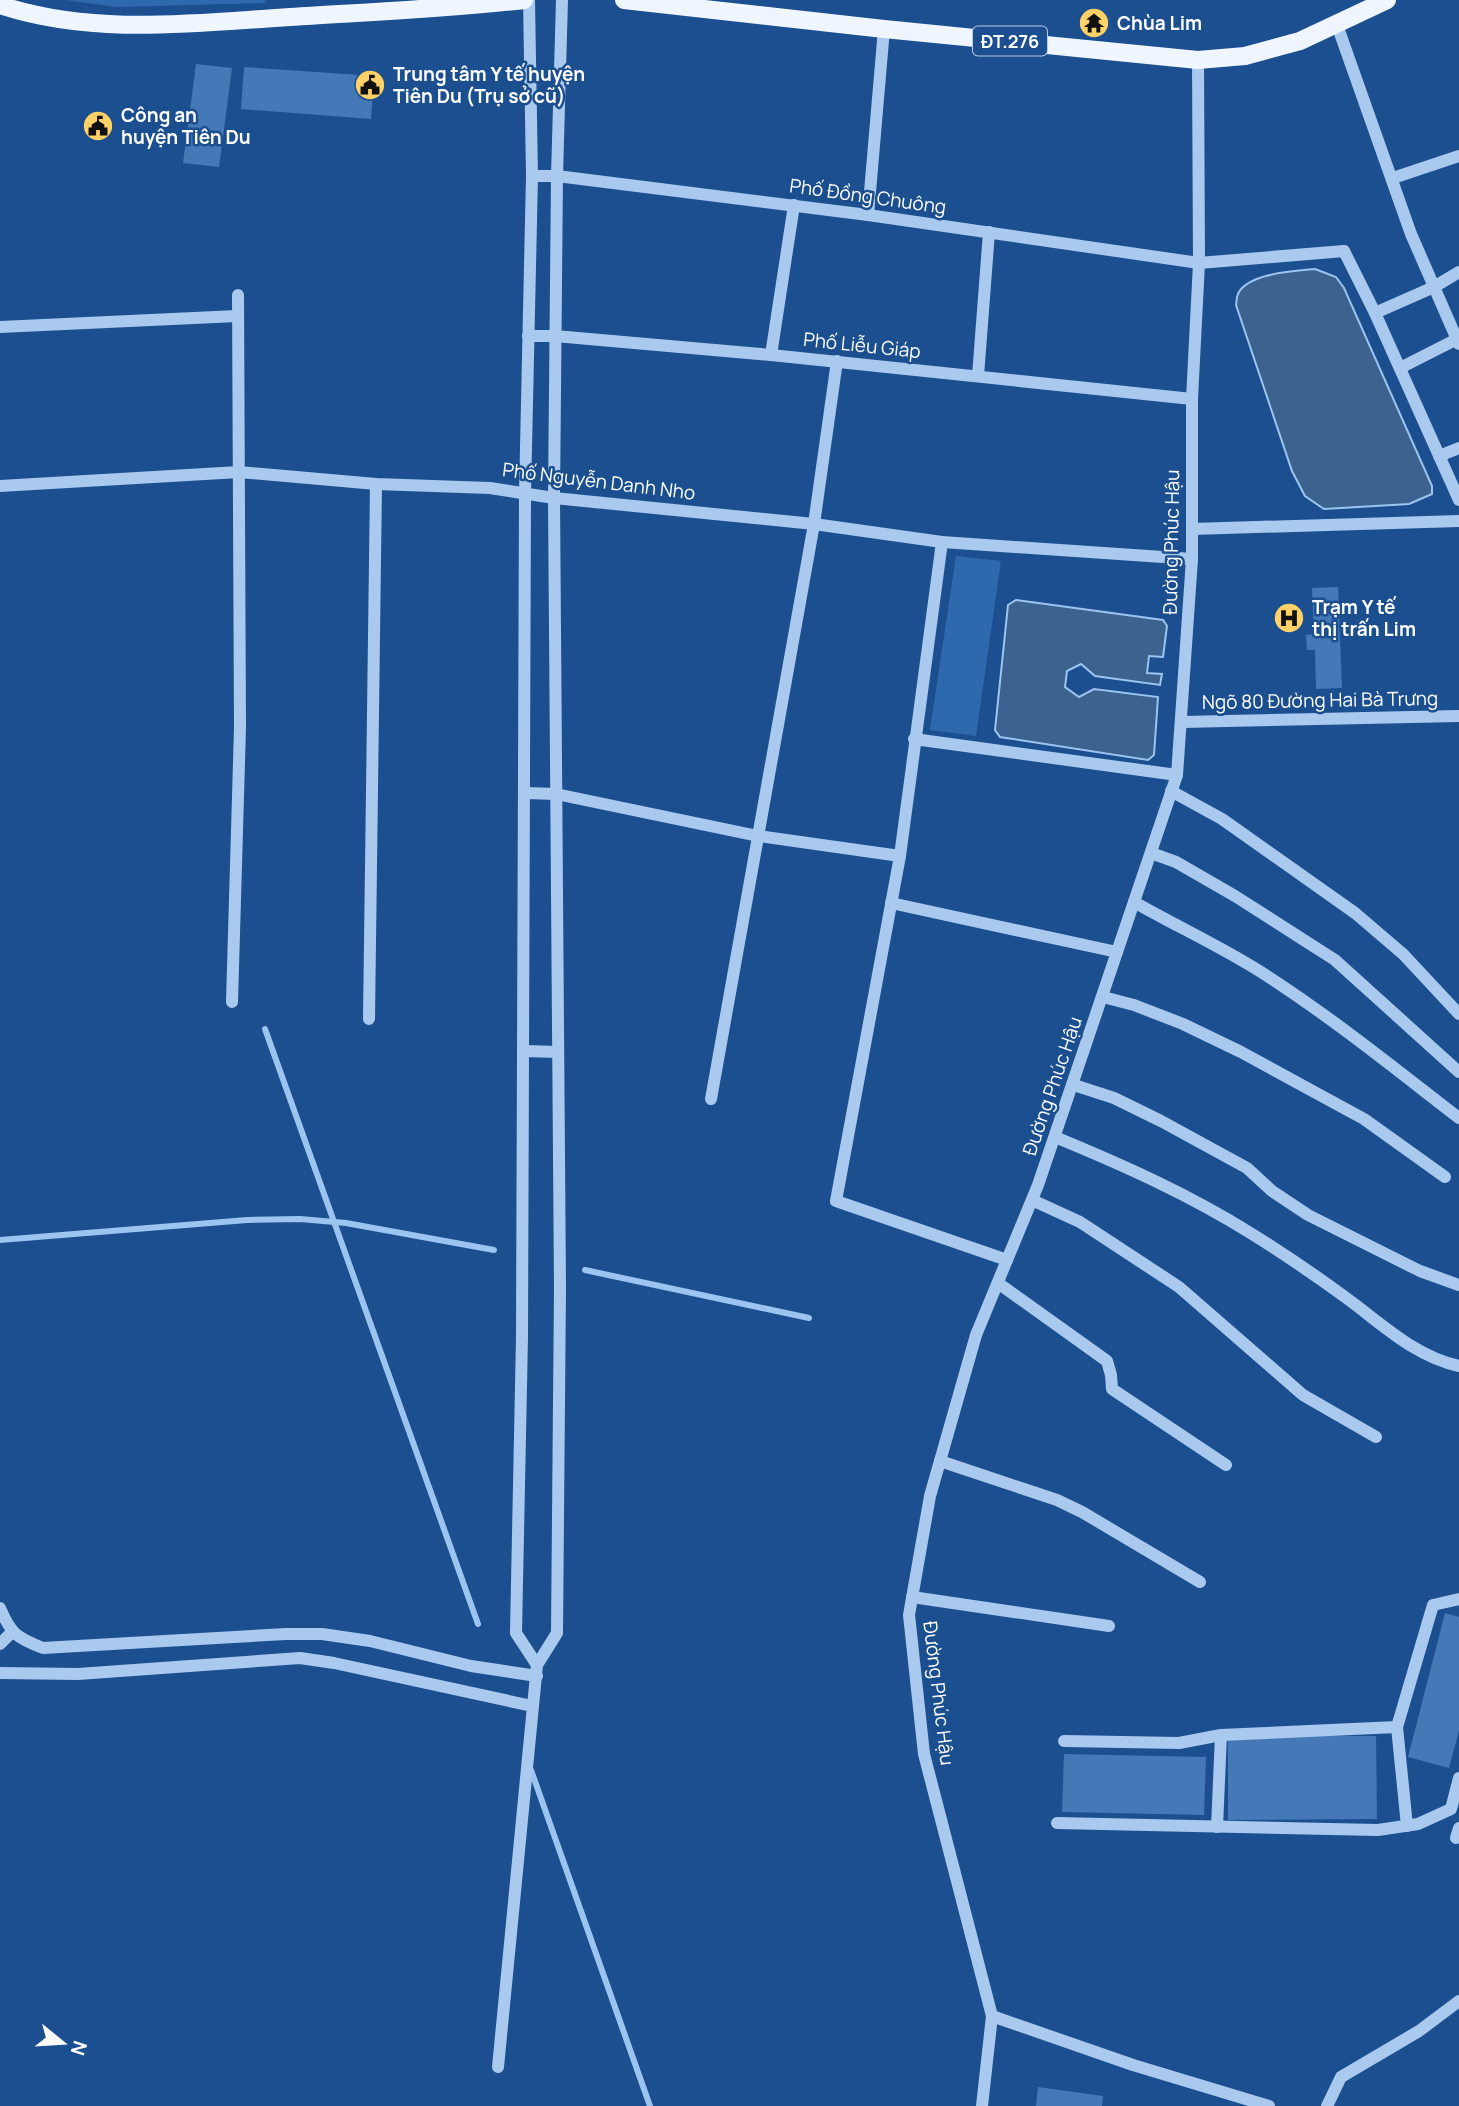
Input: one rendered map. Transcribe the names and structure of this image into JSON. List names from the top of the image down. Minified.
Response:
{"streets":{"main road":["ĐT.276"],"street":["Phố Đồng Chuông","Phố Liễu Giáp","Phố Nguyễn Danh Nho","Đường Phúc Hậu","Ngõ 80 Đường Hai Bà Trưng"]},"crossings":[["ĐT.276","Đường Phúc Hậu"],["Phố Đồng Chuông","Đường Phúc Hậu"],["Phố Liễu Giáp","Đường Phúc Hậu"],["Phố Nguyễn Danh Nho","Đường Phúc Hậu"],["Đường Phúc Hậu","Ngõ 80 Đường Hai Bà Trưng"]],"places":{"temple":["Chùa Lim"],"public building":["Trung tâm Y tế huyện Tiên Du (Trụ sở cũ)","Công an huyện Tiên Du"],"hospital":["Trạm Y tế thị trấn Lim"]},"north":"right"}
